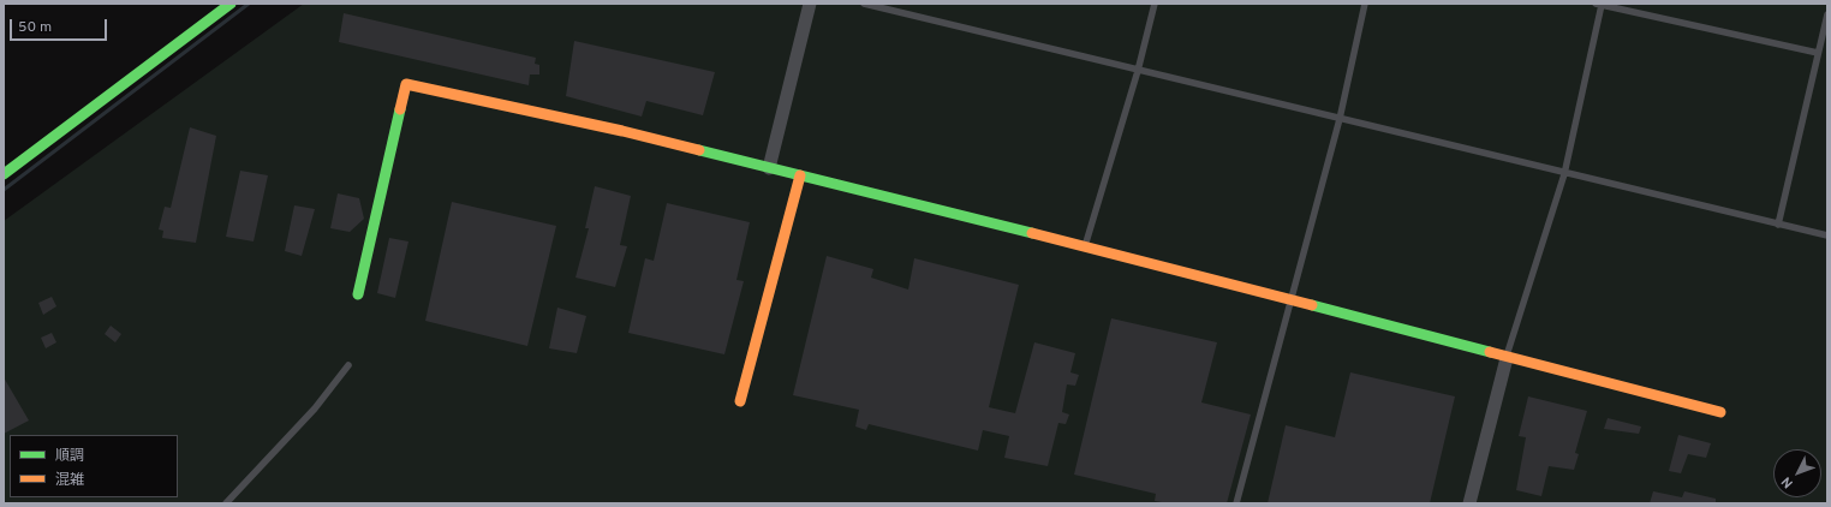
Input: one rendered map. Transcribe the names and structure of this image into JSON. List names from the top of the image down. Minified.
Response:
{"legend":["順調","混雑"],"scale_bar":"50 m","north":"bottom left"}
